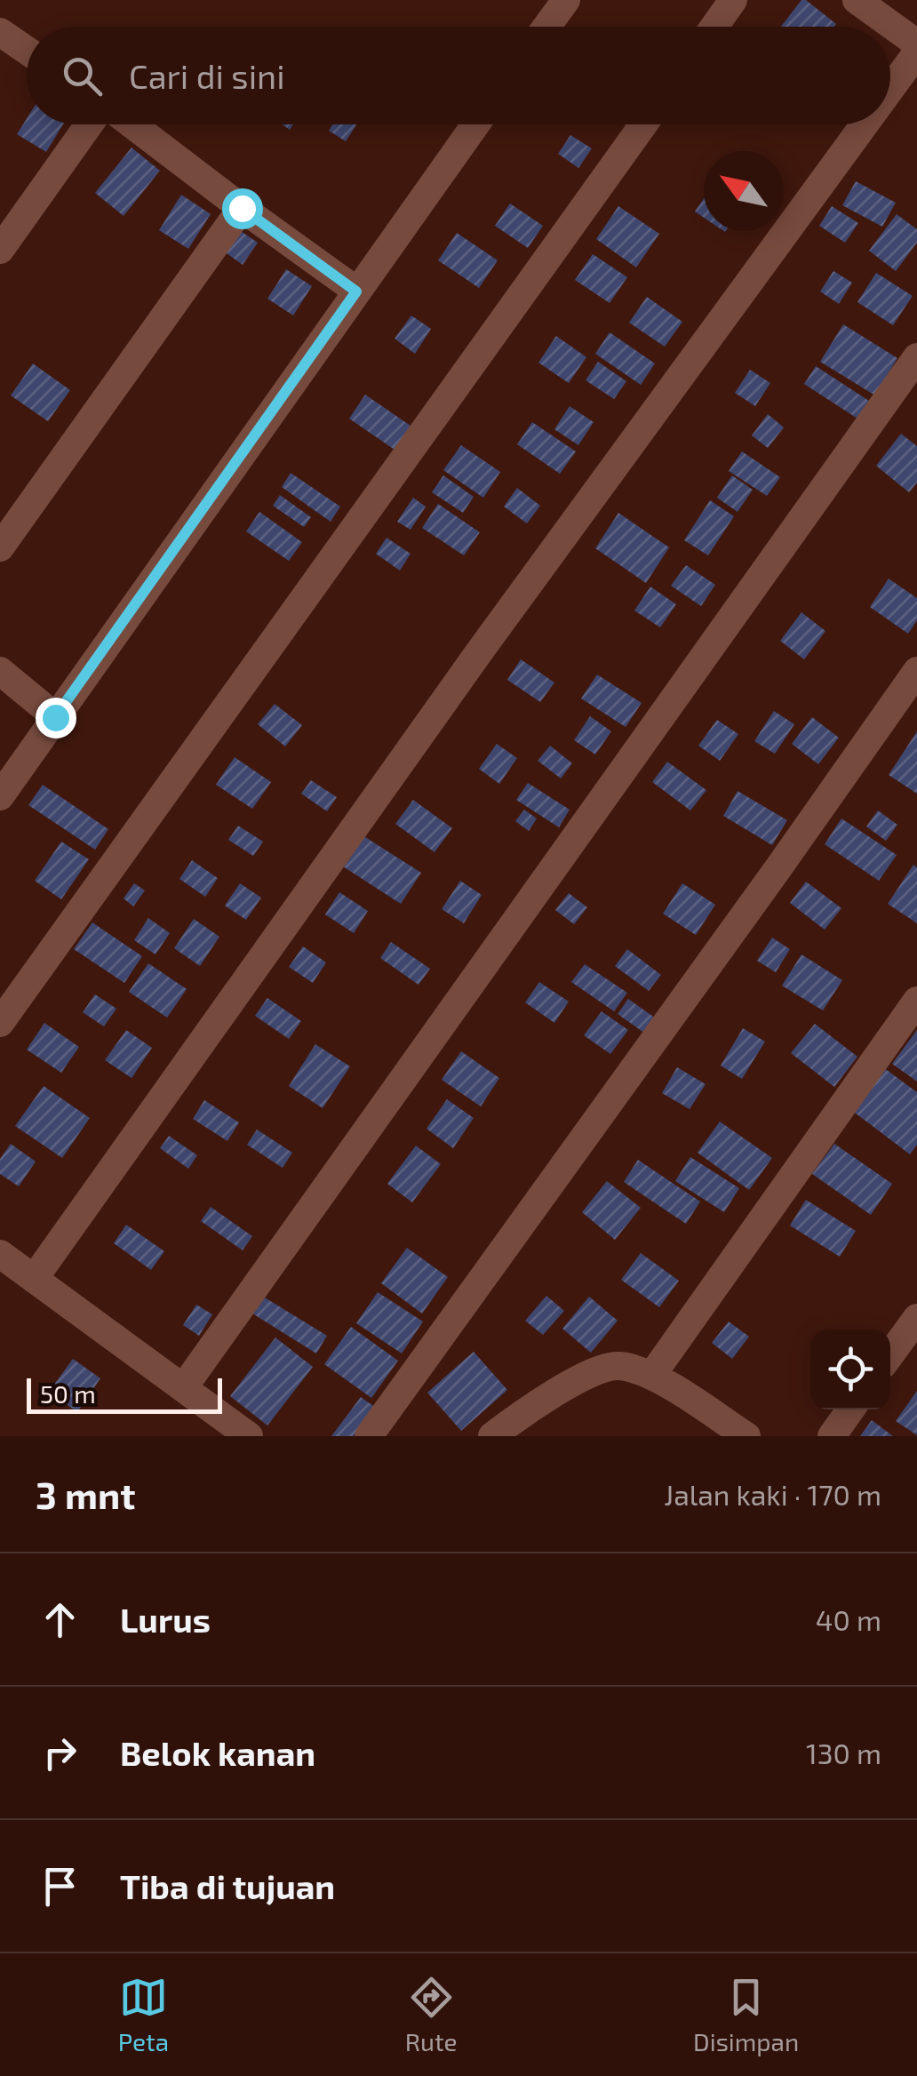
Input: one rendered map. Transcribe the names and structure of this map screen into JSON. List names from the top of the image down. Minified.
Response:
{"scale_bar":"50 m","north":"top left","page":{"search":"Cari di sini","scale":"50 m","heading":["3 mnt","Jalan kaki · 170 m"],"list":[["Lurus","40 m"],["Belok kanan","130 m"],"Tiba di tujuan"],"nav":["Peta","Rute","Disimpan"]}}
